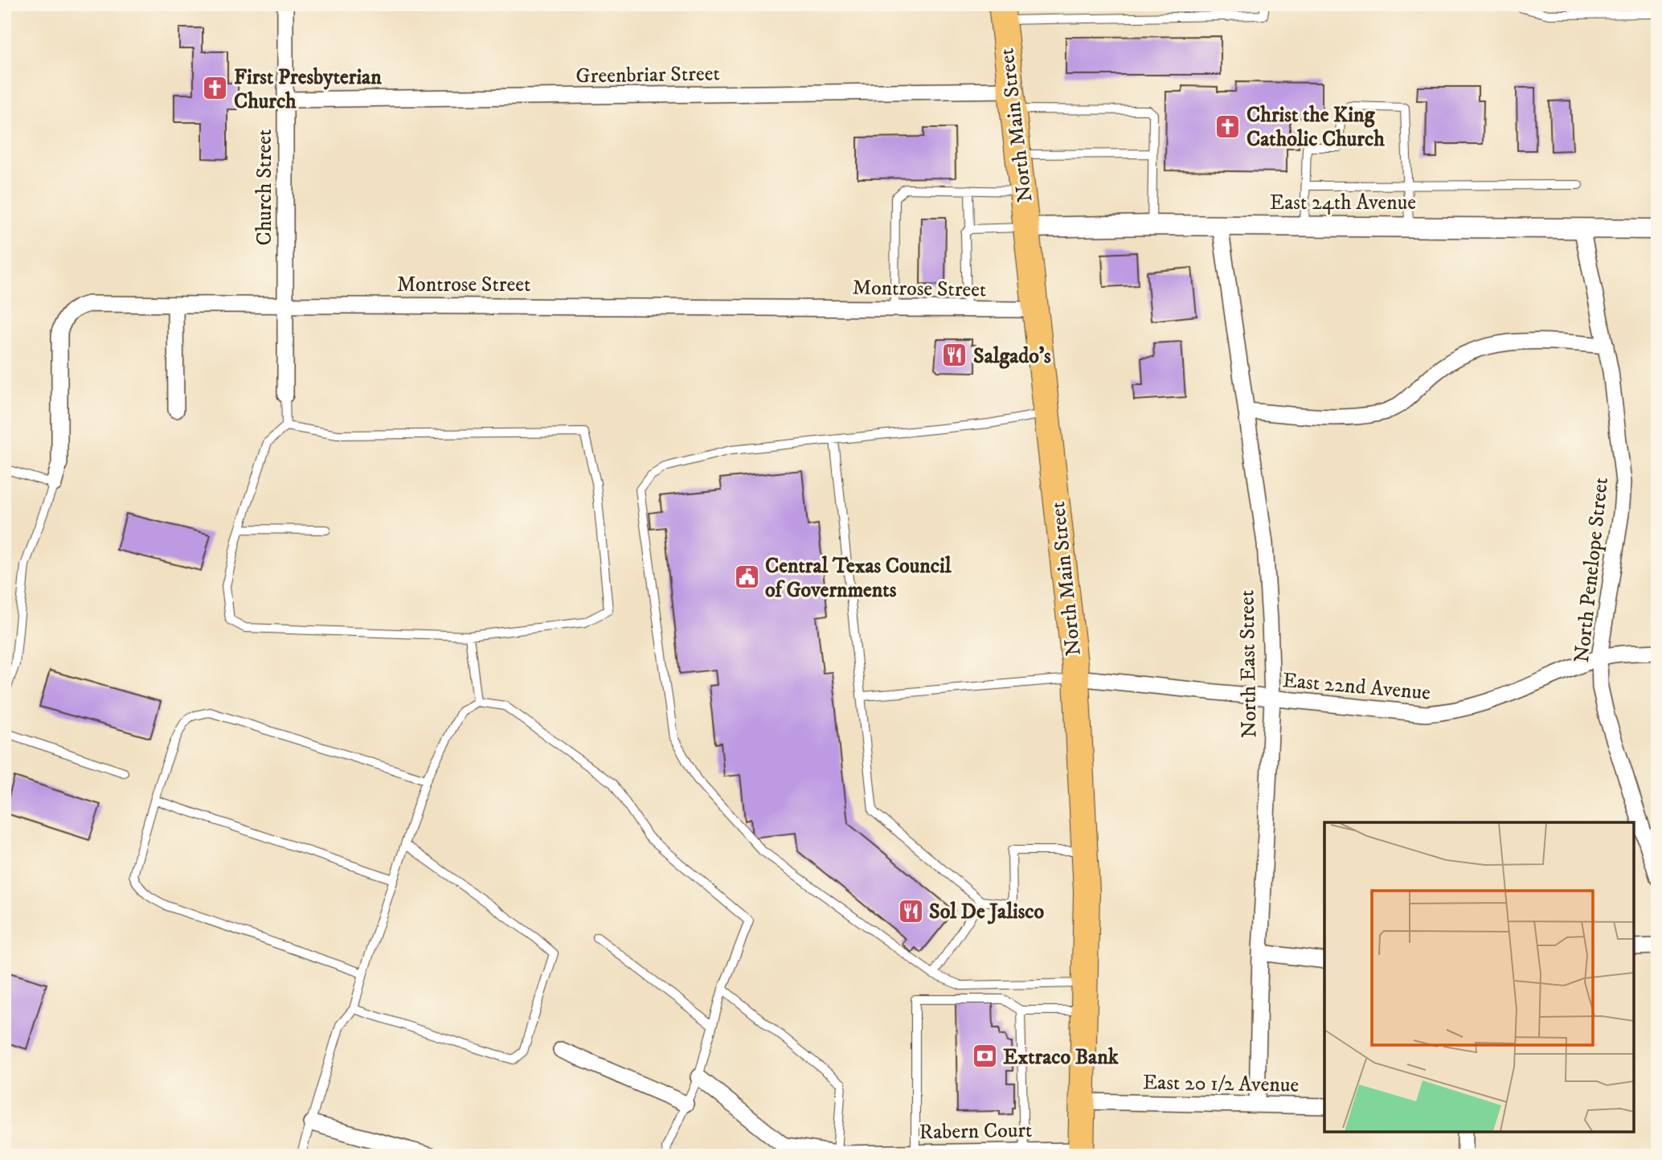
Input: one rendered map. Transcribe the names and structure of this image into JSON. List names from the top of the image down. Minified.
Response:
{"streets":{"main road":["North Main Street"],"street":["Greenbriar Street","Church Street","East 24th Avenue","Montrose Street","North Penelope Street","North East Street","East 22nd Avenue","East 20 1/2 Avenue","Rabern Court"]},"crossings":[["Greenbriar Street","North Main Street"],["Greenbriar Street","Church Street"],["North Main Street","East 24th Avenue"],["North Main Street","Montrose Street"],["North Main Street","East 22nd Avenue"],["North Main Street","East 20 1/2 Avenue"],["North Main Street","Rabern Court"],["Church Street","Montrose Street"],["East 24th Avenue","North Penelope Street"],["East 24th Avenue","North East Street"],["North Penelope Street","East 22nd Avenue"],["North East Street","East 22nd Avenue"],["North East Street","East 20 1/2 Avenue"]],"places":{"church":["First Presbyterian Church","Christ the King Catholic Church"],"restaurant":["Salgado's","Sol De Jalisco"],"public building":["Central Texas Council of Governments"],"bank":["Extraco Bank"]}}
